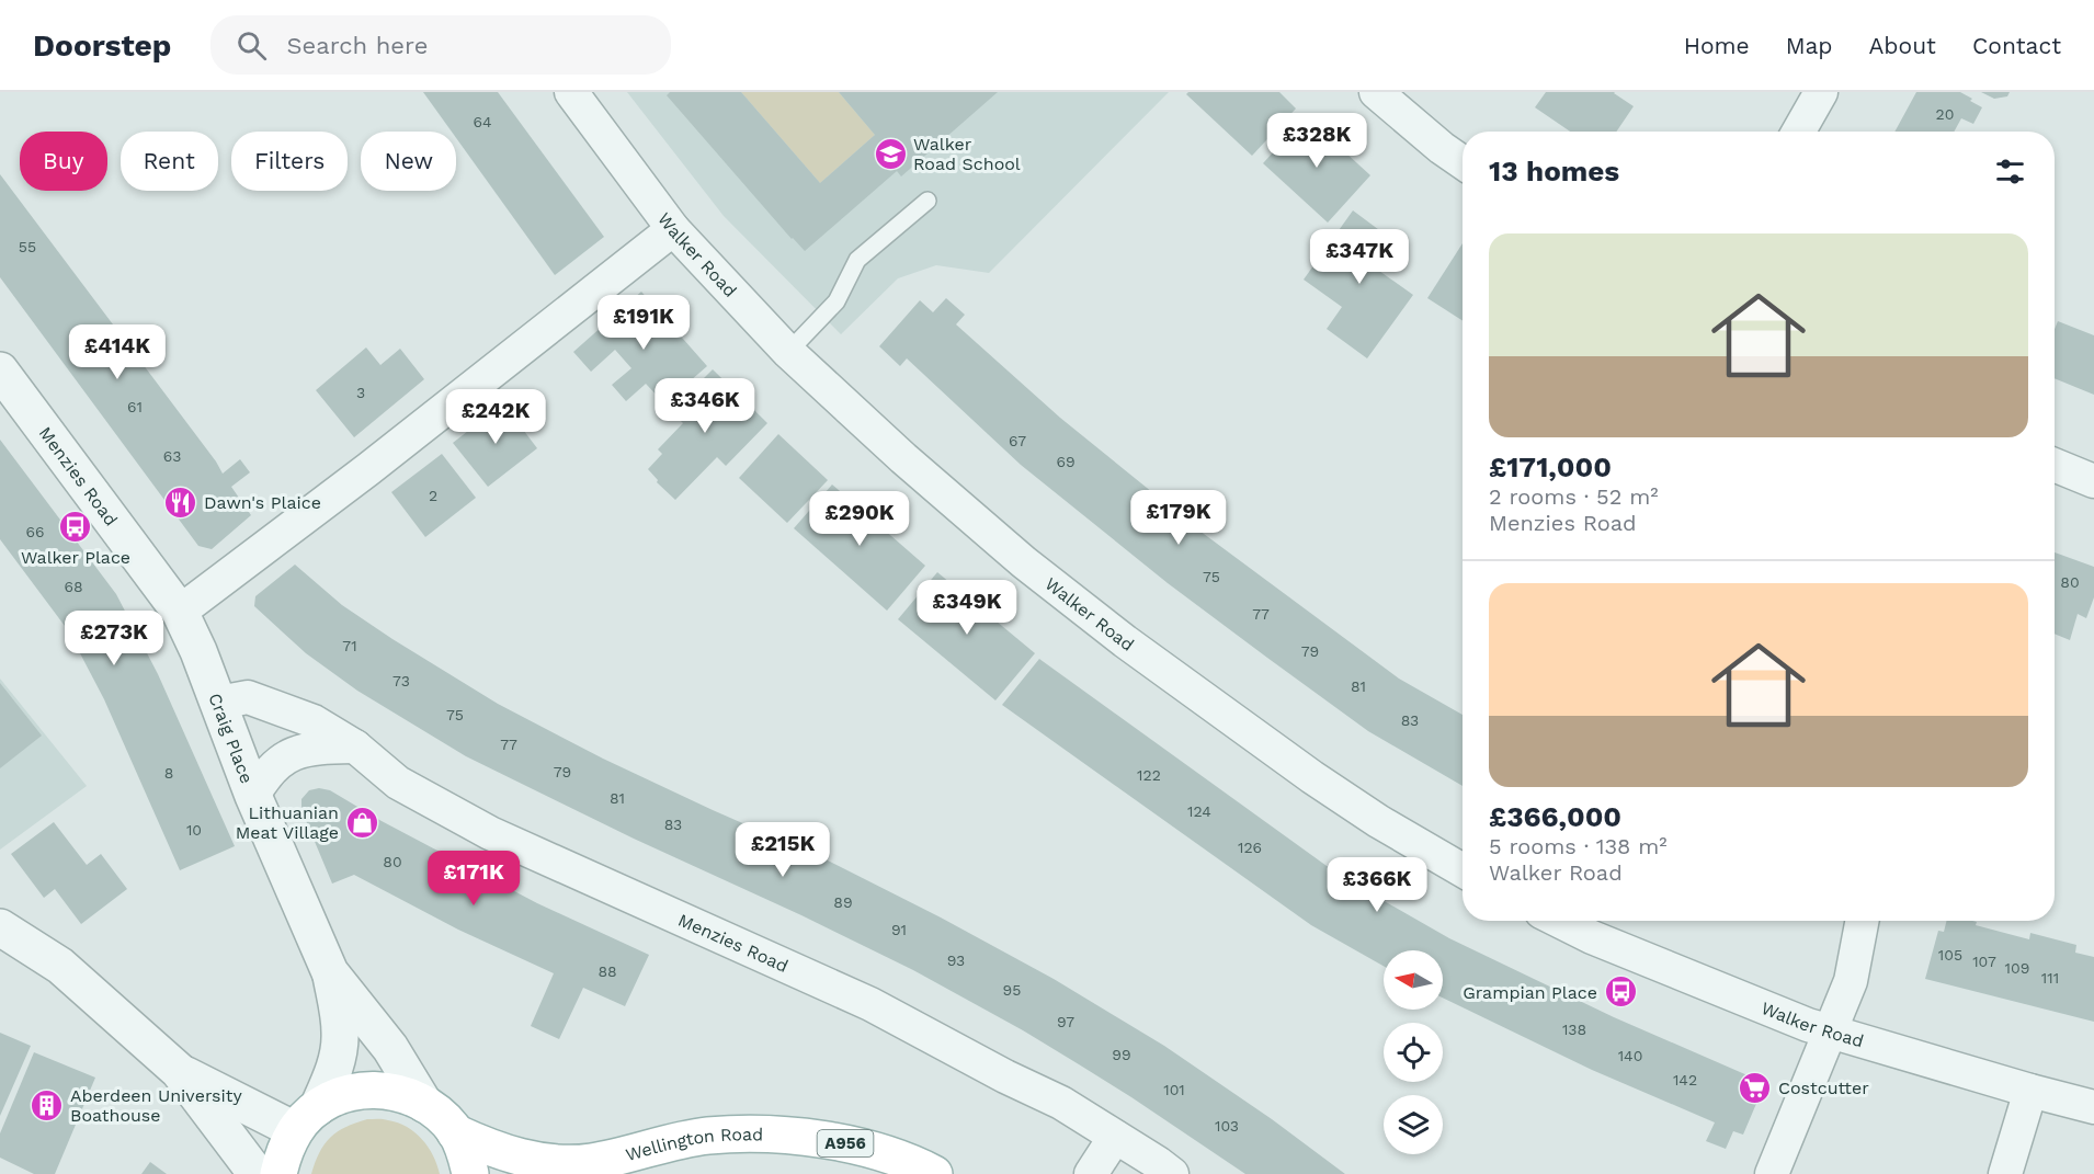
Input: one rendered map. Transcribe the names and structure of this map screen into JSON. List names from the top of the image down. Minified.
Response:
{"streets":{"main road":["A956","Wellington Road"],"street":["Walker Road","Menzies Road","Craig Place"]},"crossings":[["Menzies Road","Craig Place"],["Craig Place","A956"],["A956","Wellington Road"]],"places":{"school or university":["Walker Road School"],"restaurant":["Dawn's Plaice"],"bus stop":["Walker Place","Grampian Place"],"shop":["Lithuanian Meat Village"],"supermarket":["Costcutter"],"building":["Aberdeen University Boathouse"]},"house_numbers":["20","64","55","3","61","67","63","69","2","66","75","80","68","77","71","79","73","81","75","83","77","79","8","122","81","124","83","10","126","80","89","91","105","93","107","109","88","111","95","97","138","99","140","142","101","103"],"north":"left","page":{"header":"Doorstep","search":"Search here","nav":["Home","Map","About","Contact"],"price":["£328K","£347K","£191K","£414K","£346K","£242K","£179K","£290K","£349K","£273K","£215K","£171K","£366K"],"chip":["Buy","Rent","Filters","New"],"heading":"13 homes","list":[{"name":"£171,000","note":"2 rooms · 52 m² · Menzies Road"},{"name":"£366,000","note":"5 rooms · 138 m² · Walker Road"}]}}
